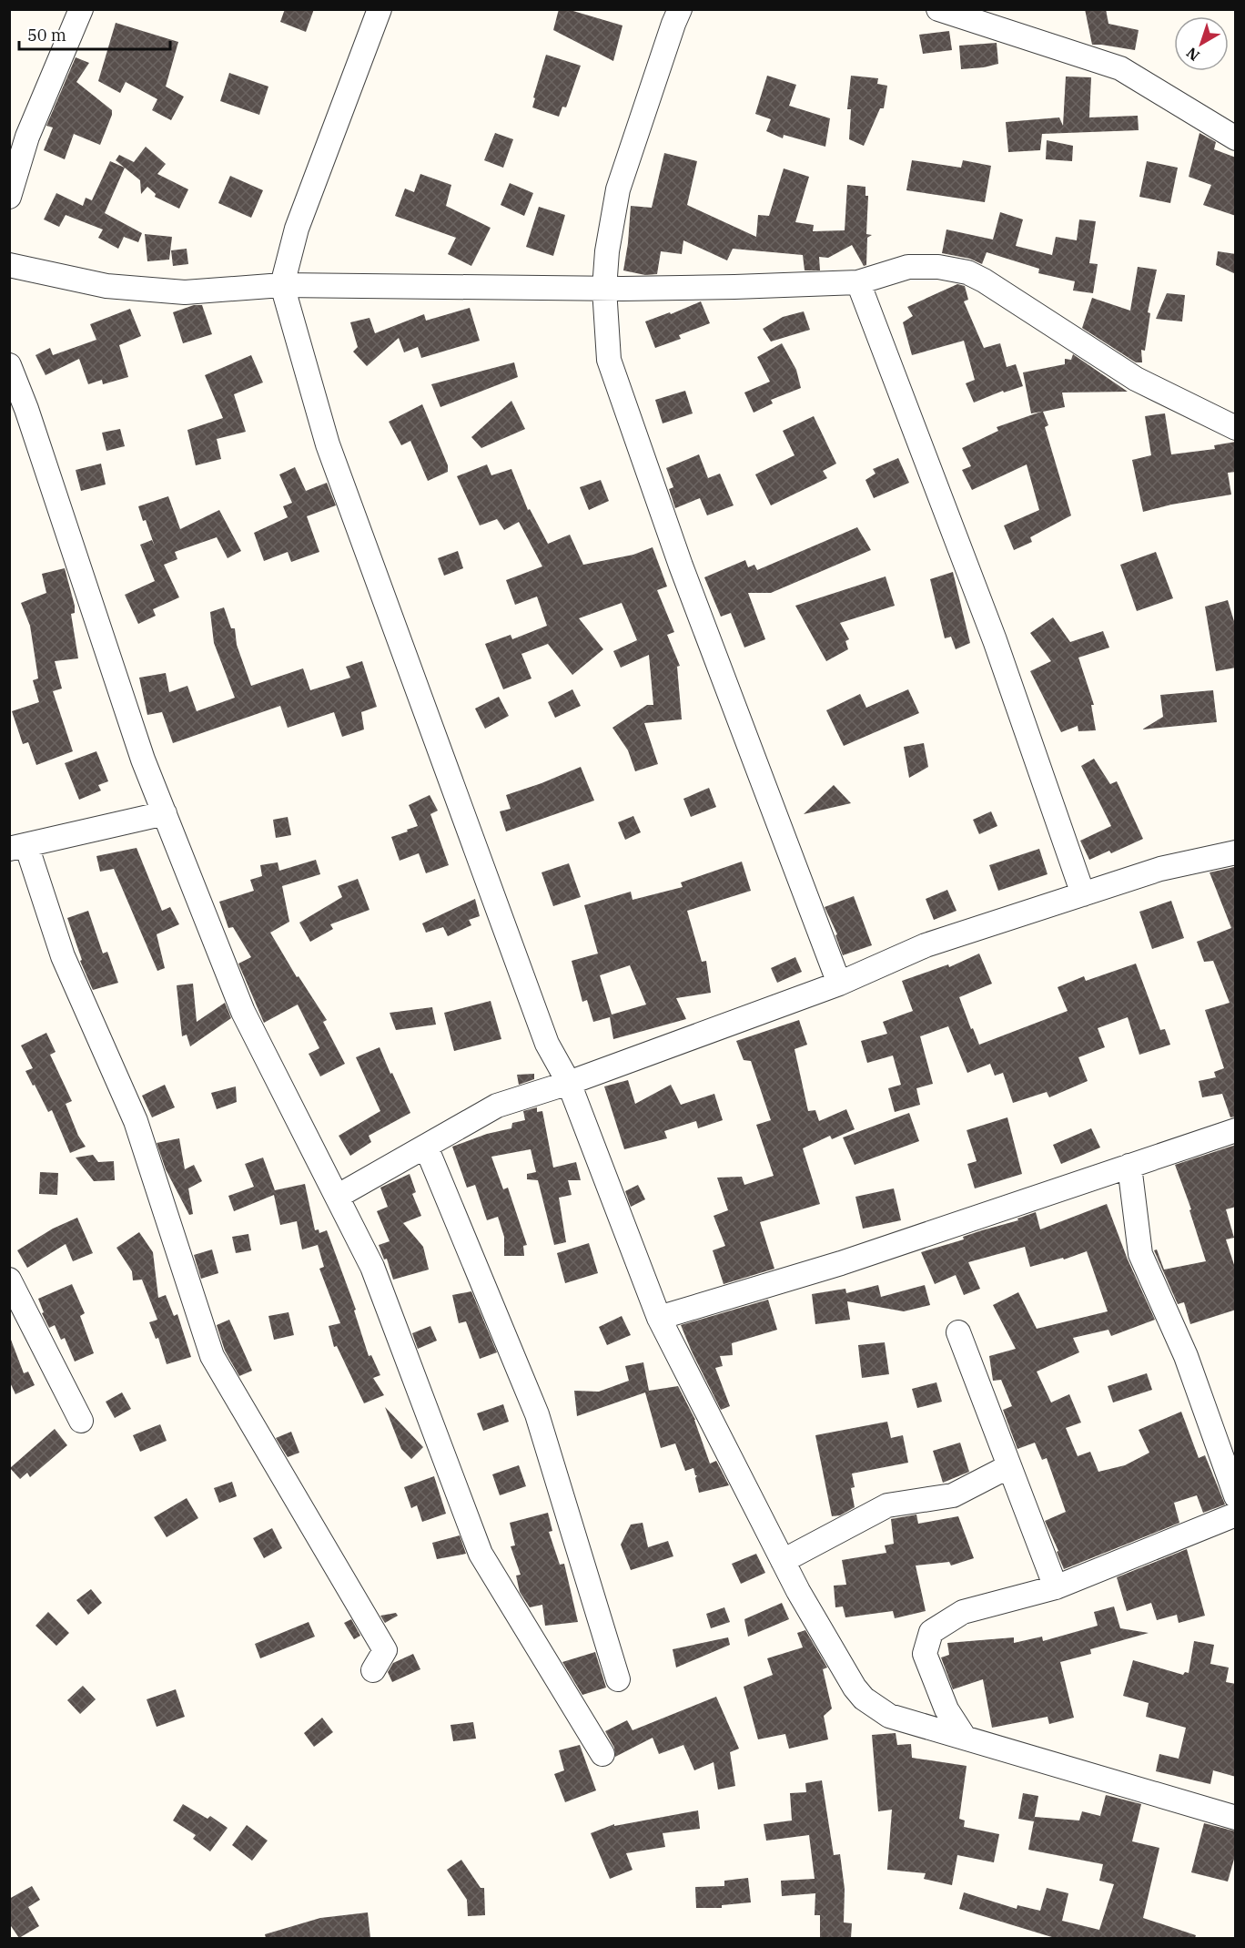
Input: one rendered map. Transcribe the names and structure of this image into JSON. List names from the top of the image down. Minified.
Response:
{"scale_bar":"50 m","north":"bottom left"}
